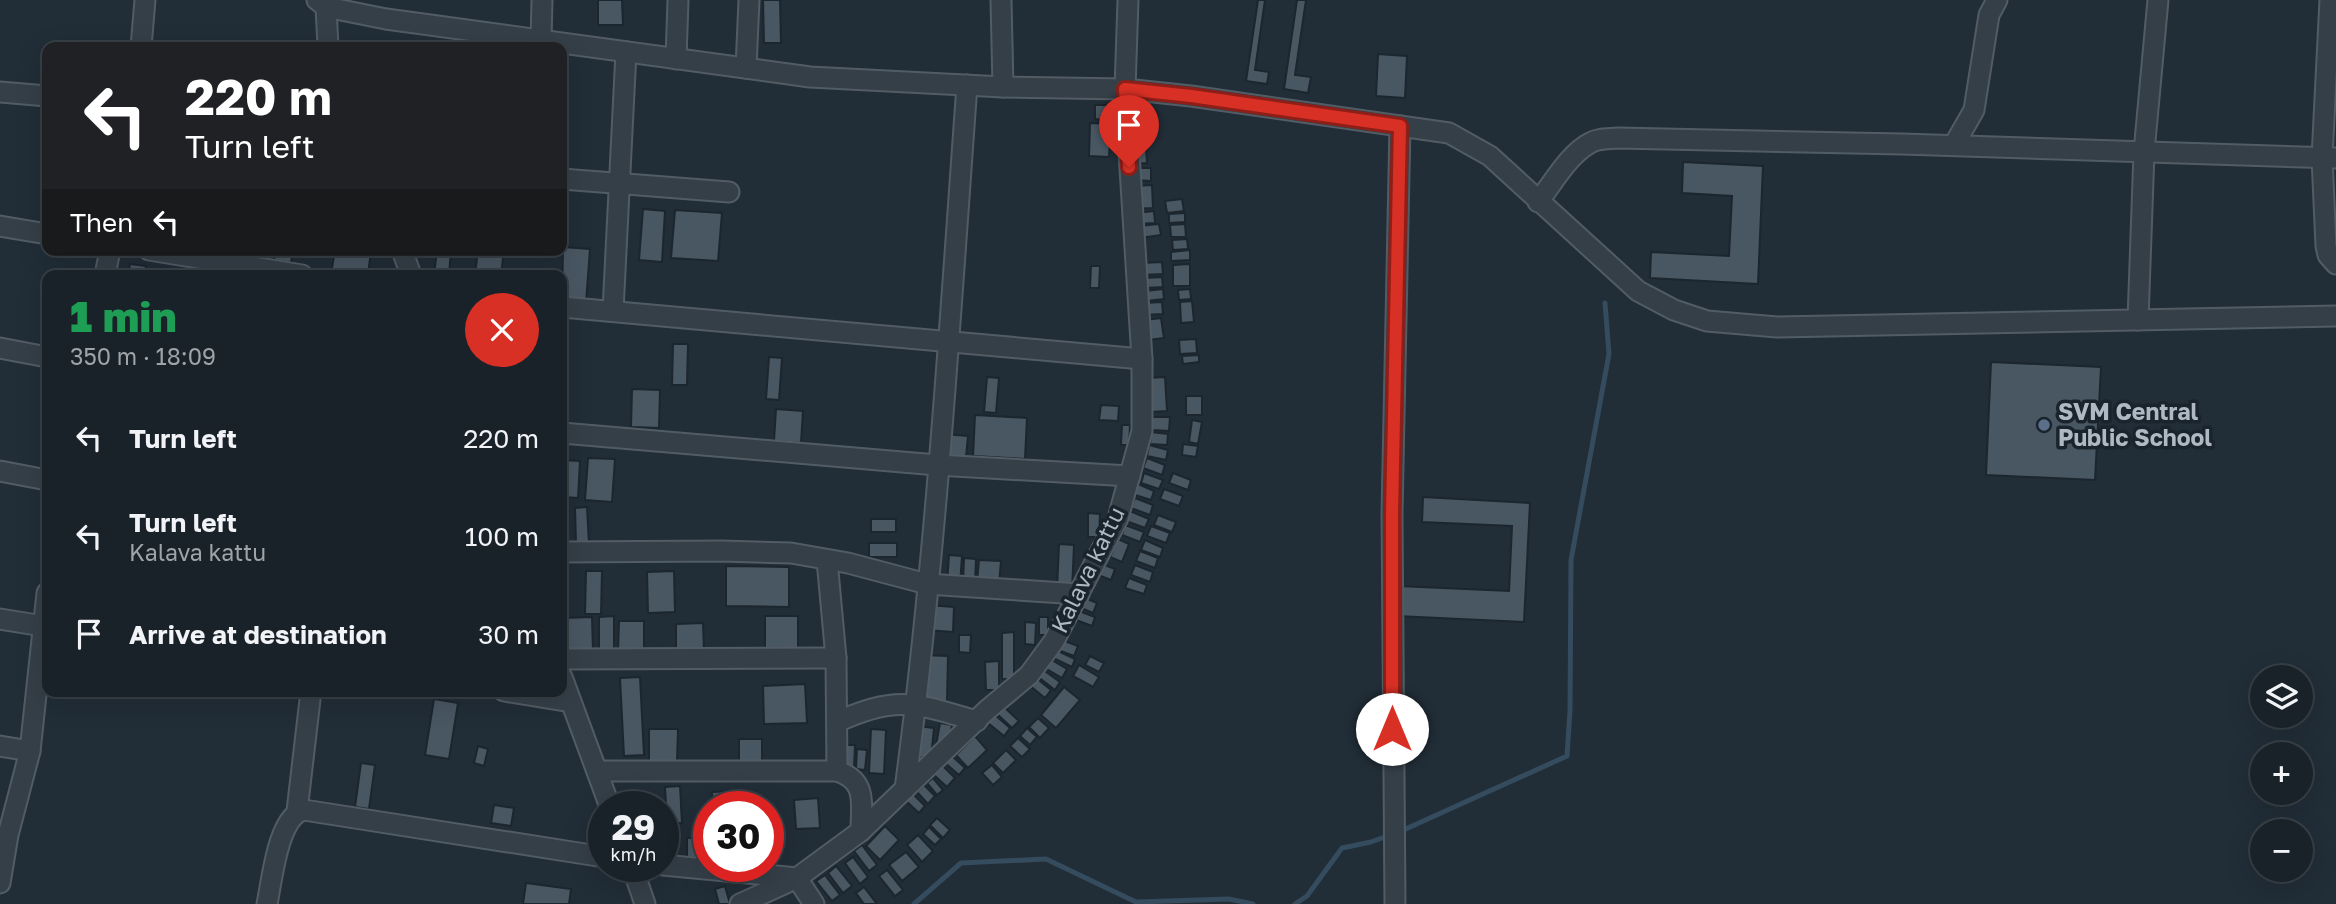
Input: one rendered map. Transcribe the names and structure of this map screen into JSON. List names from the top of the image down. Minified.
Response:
{"streets":{"street":["Kalava kattu"]},"places":["SVM Central Public School"],"page":{"turn":["220 m","Turn left"],"then":"Then","heading":["1 min","350 m · 18:09"],"list":[{"name":"Turn left","value":"220 m"},{"name":"Turn left","note":"Kalava kattu","value":"100 m"},{"name":"Arrive at destination","value":"30 m"}],"map_buttons":["+","−"],"speed":"29 km/h","limit":"30"}}
